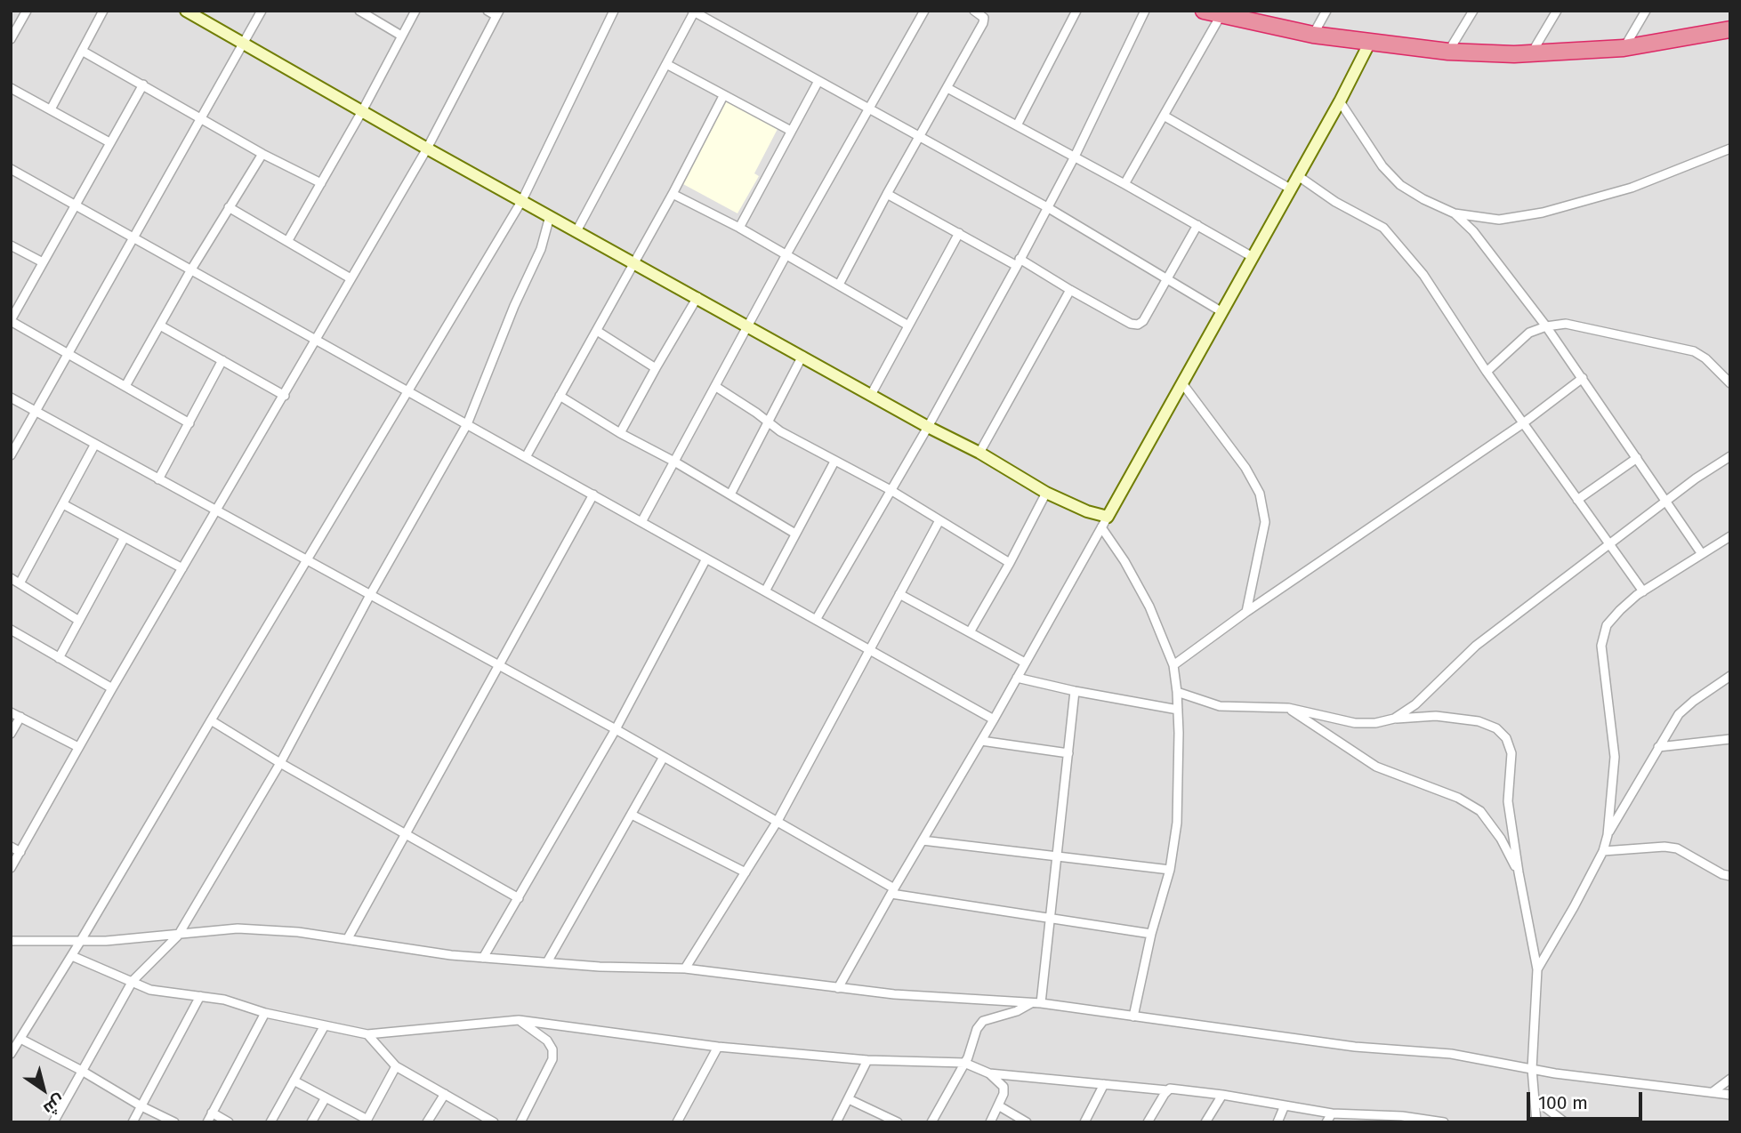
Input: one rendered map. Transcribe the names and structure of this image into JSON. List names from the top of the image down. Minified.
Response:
{"scale_bar":"100 m","north":"bottom right"}
